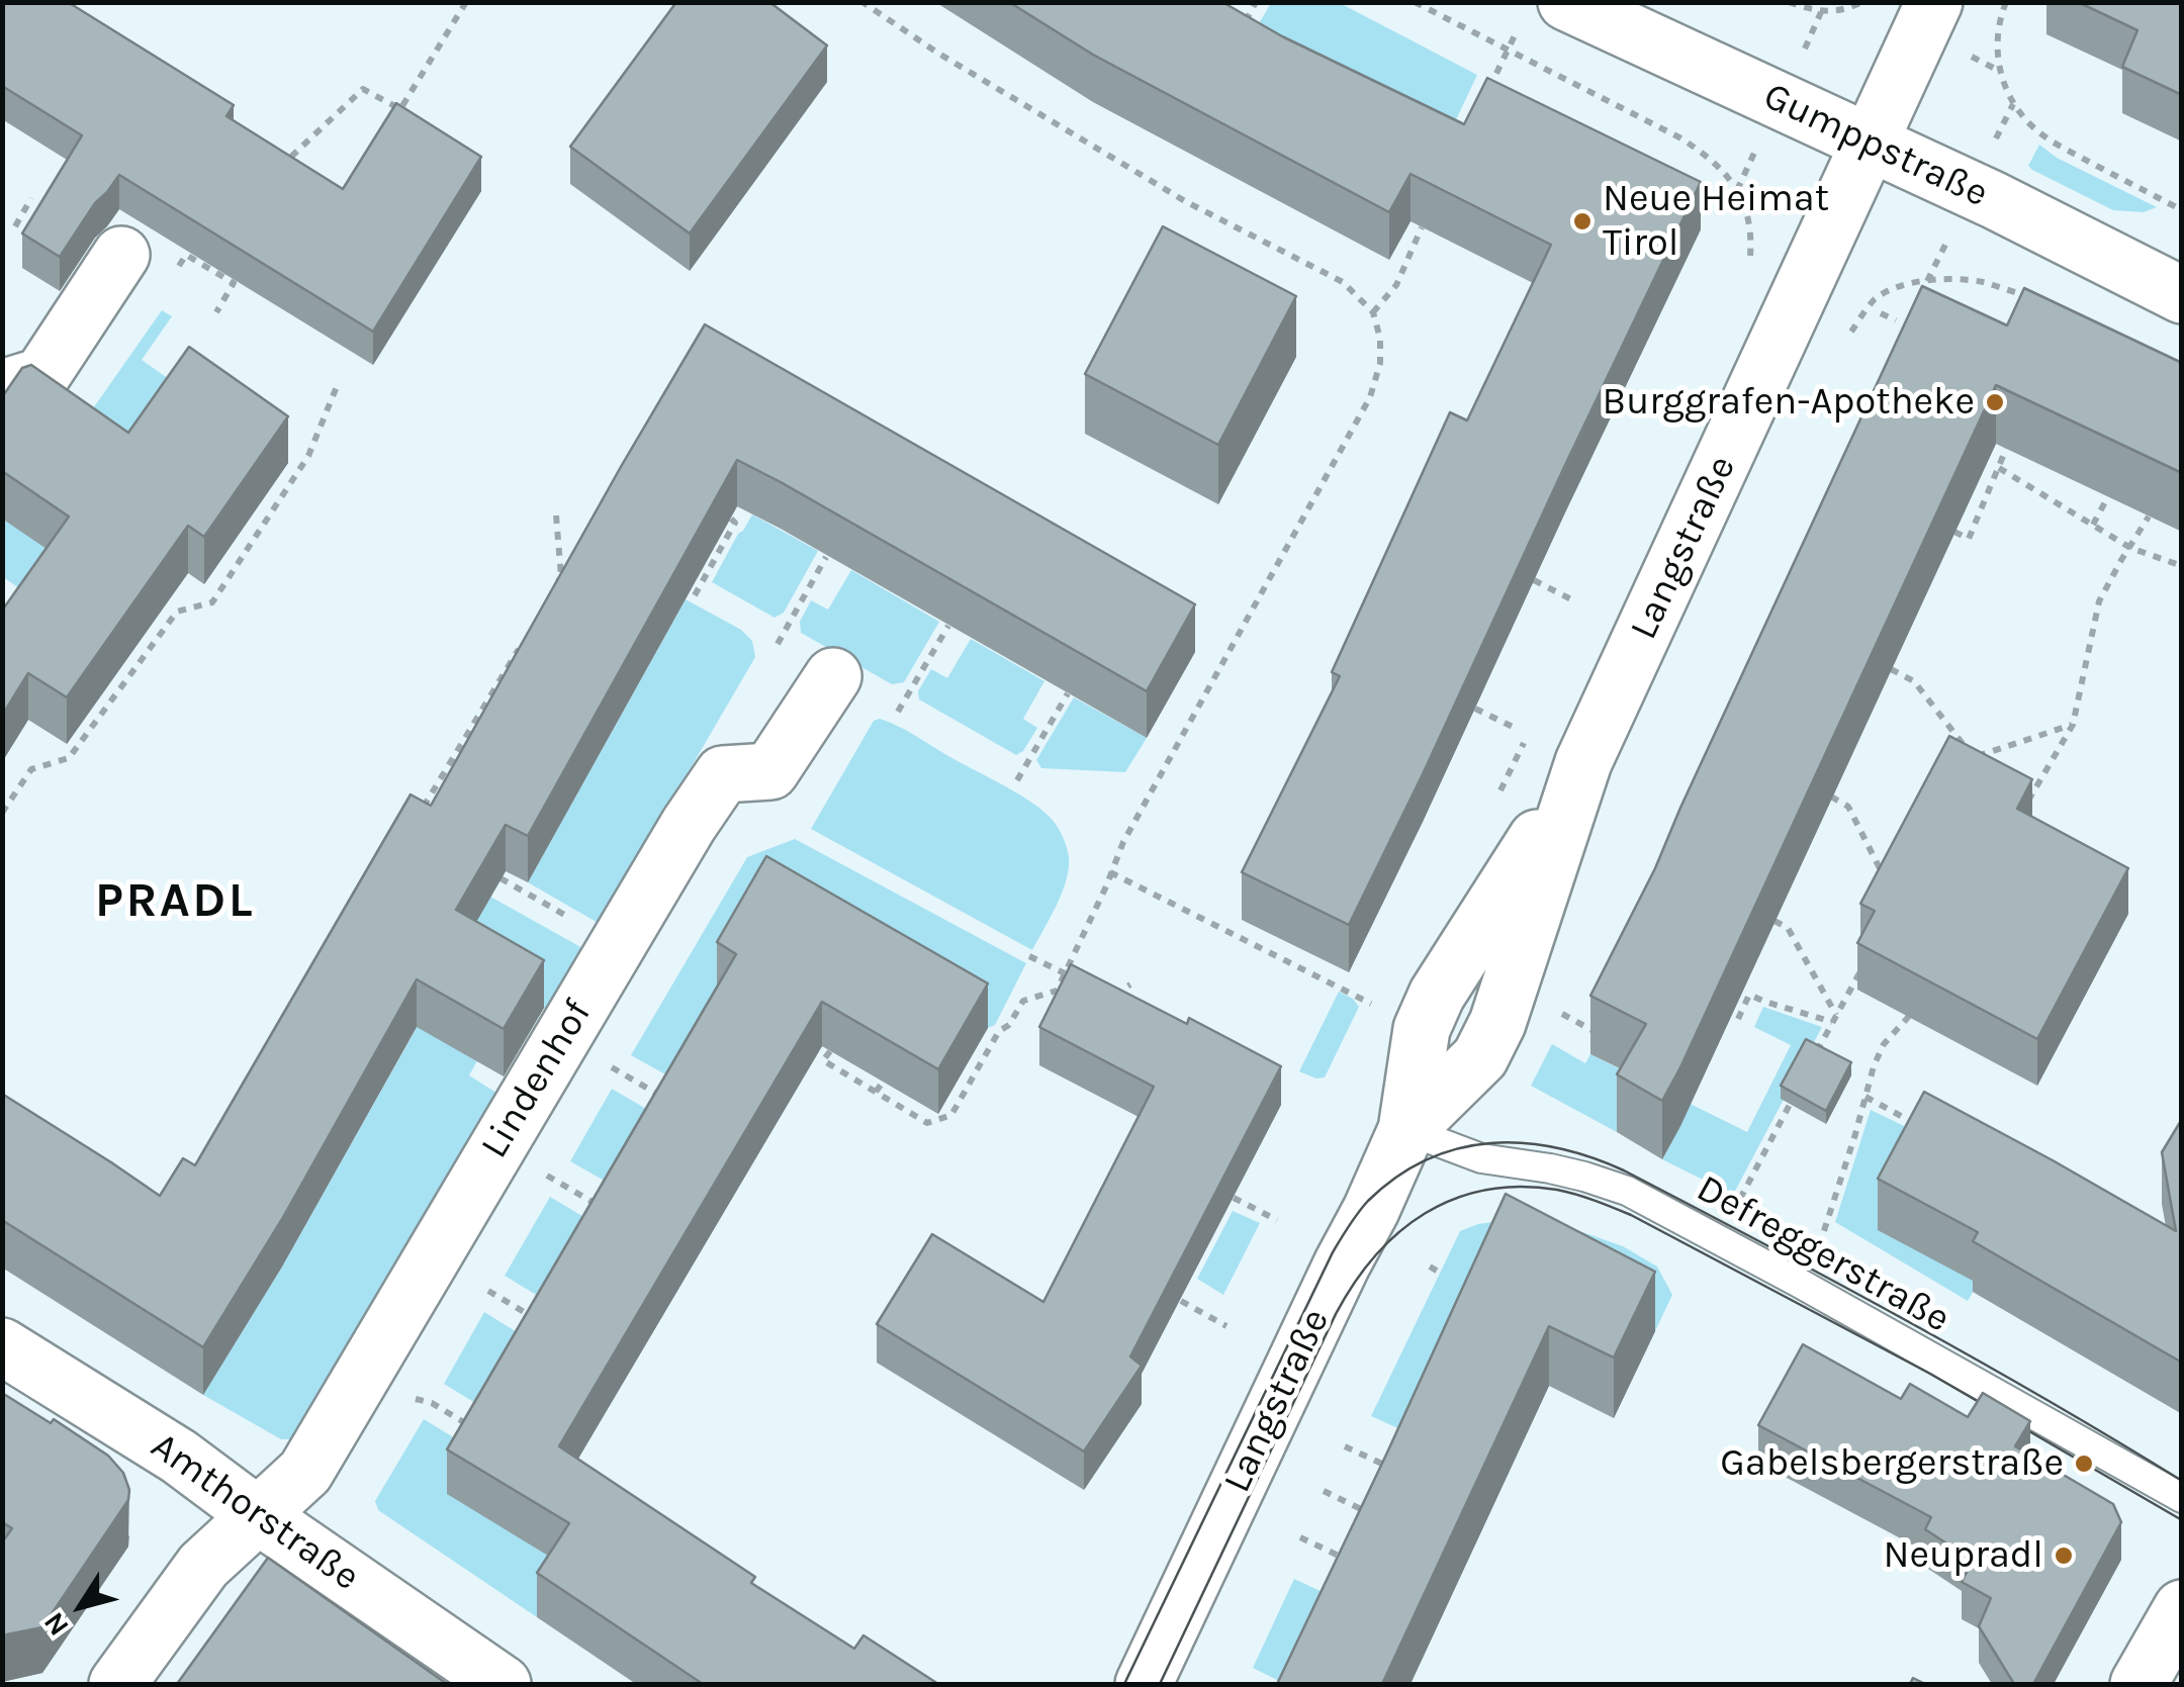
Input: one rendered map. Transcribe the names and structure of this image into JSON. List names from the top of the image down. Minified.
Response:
{"streets":{"street":["Gumppstraße","Langstraße","Lindenhof","Amthorstraße"],"lane":["Defreggerstraße"]},"crossings":[["Gumppstraße","Langstraße"],["Langstraße","Defreggerstraße"],["Lindenhof","Amthorstraße"]],"districts":["PRADL"],"places":["Neue Heimat Tirol","Burggrafen-Apotheke","Gabelsbergerstraße","Neupradl"],"north":"bottom left"}
